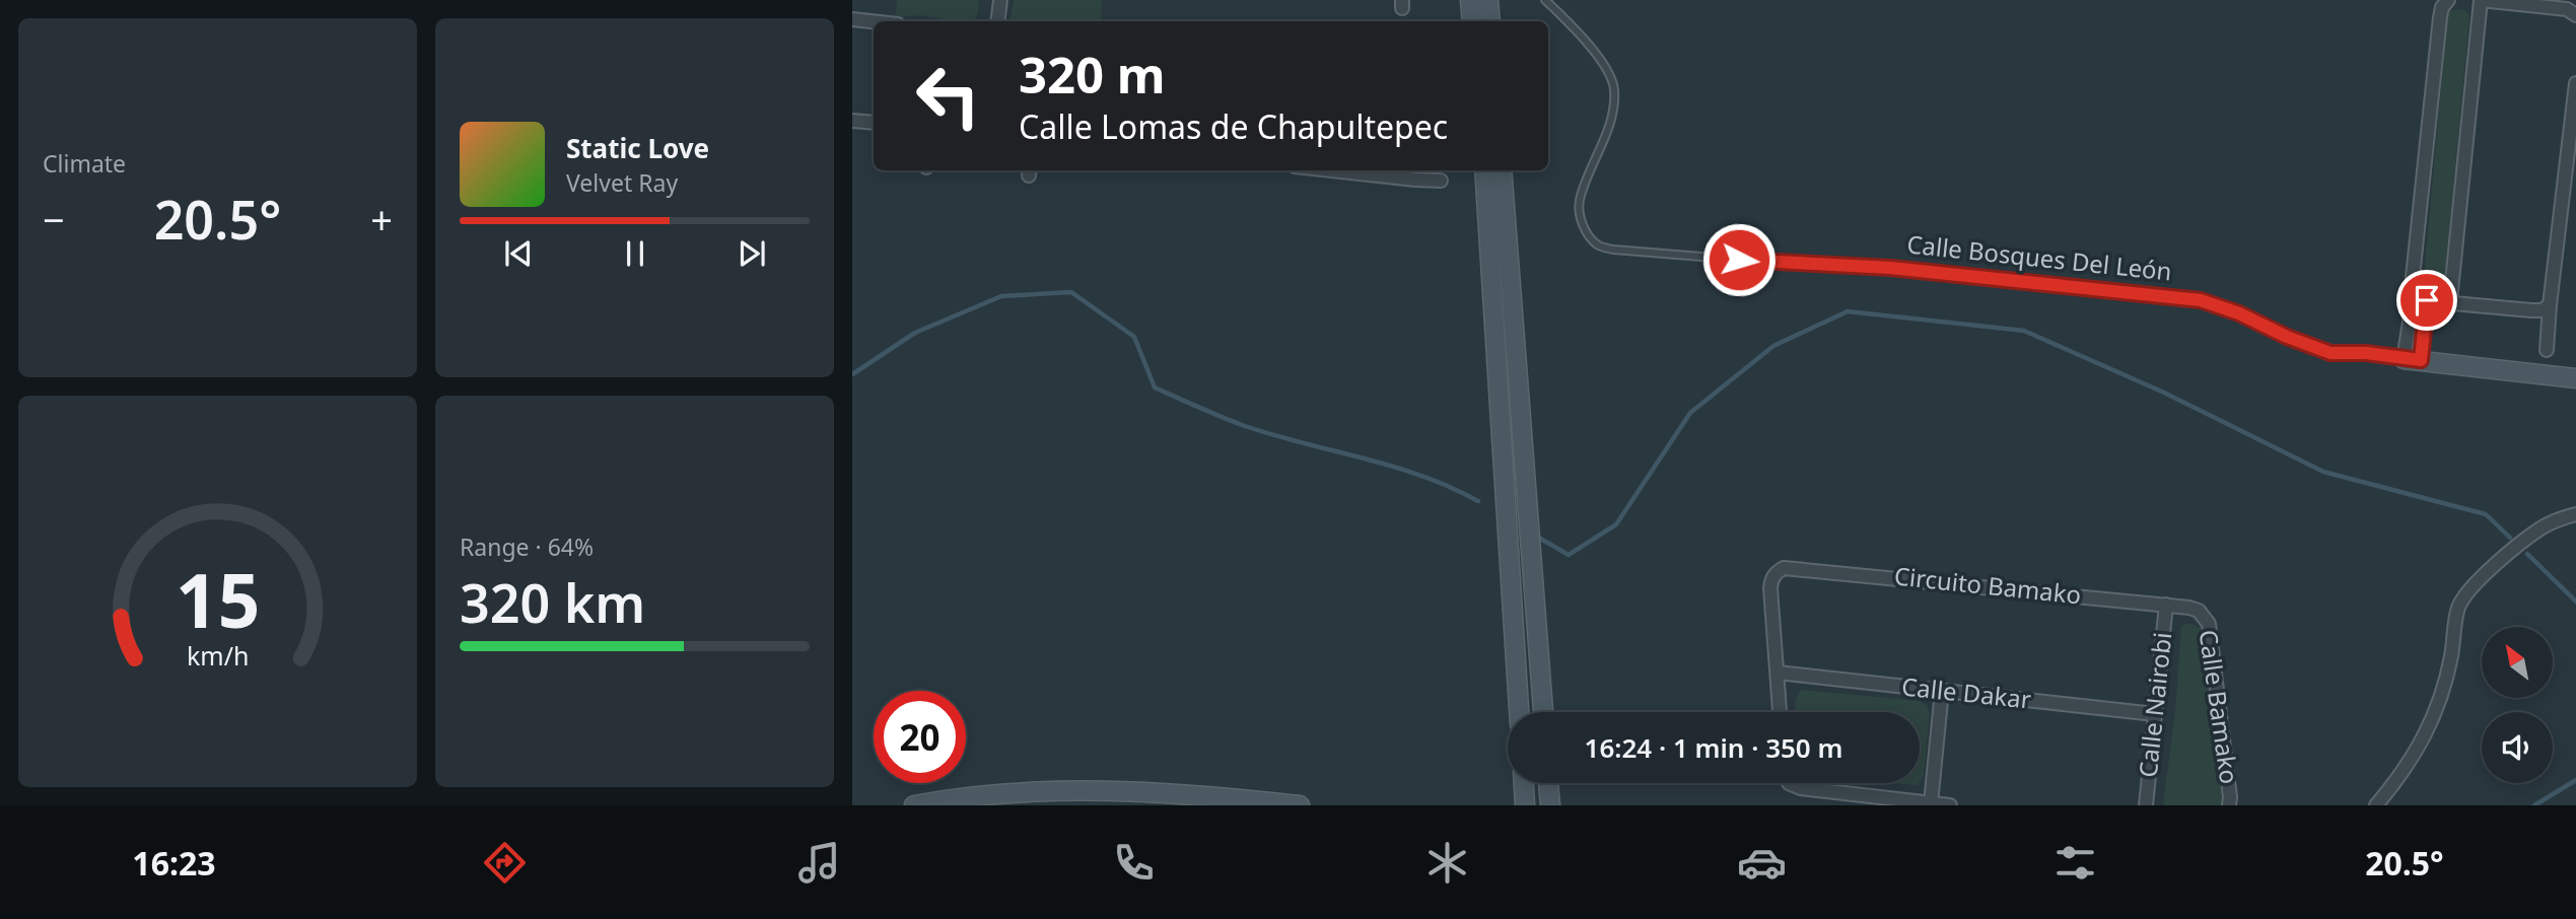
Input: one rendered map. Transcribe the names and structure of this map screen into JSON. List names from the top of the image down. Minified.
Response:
{"streets":{"street":["Calle Bosques Del León","Circuito Bamako","Calle Dakar","Calle Nairobi","Calle Bamako"]},"crossings":[["Circuito Bamako","Calle Dakar"],["Circuito Bamako","Calle Nairobi"],["Circuito Bamako","Calle Bamako"],["Calle Dakar","Calle Nairobi"]],"north":"top left","page":{"tile":["Climate",["Range · 64%","320 km"]],"turn":["320 m","Calle Lomas de Chapultepec"],"song":["Static Love","Velvet Ray"],"heat":["−","20.5°","+"],"limit":"20","trip":"16:24 · 1 min · 350 m","tabs":["16:23","20.5°"],"gauge":["15","km/h"]}}
